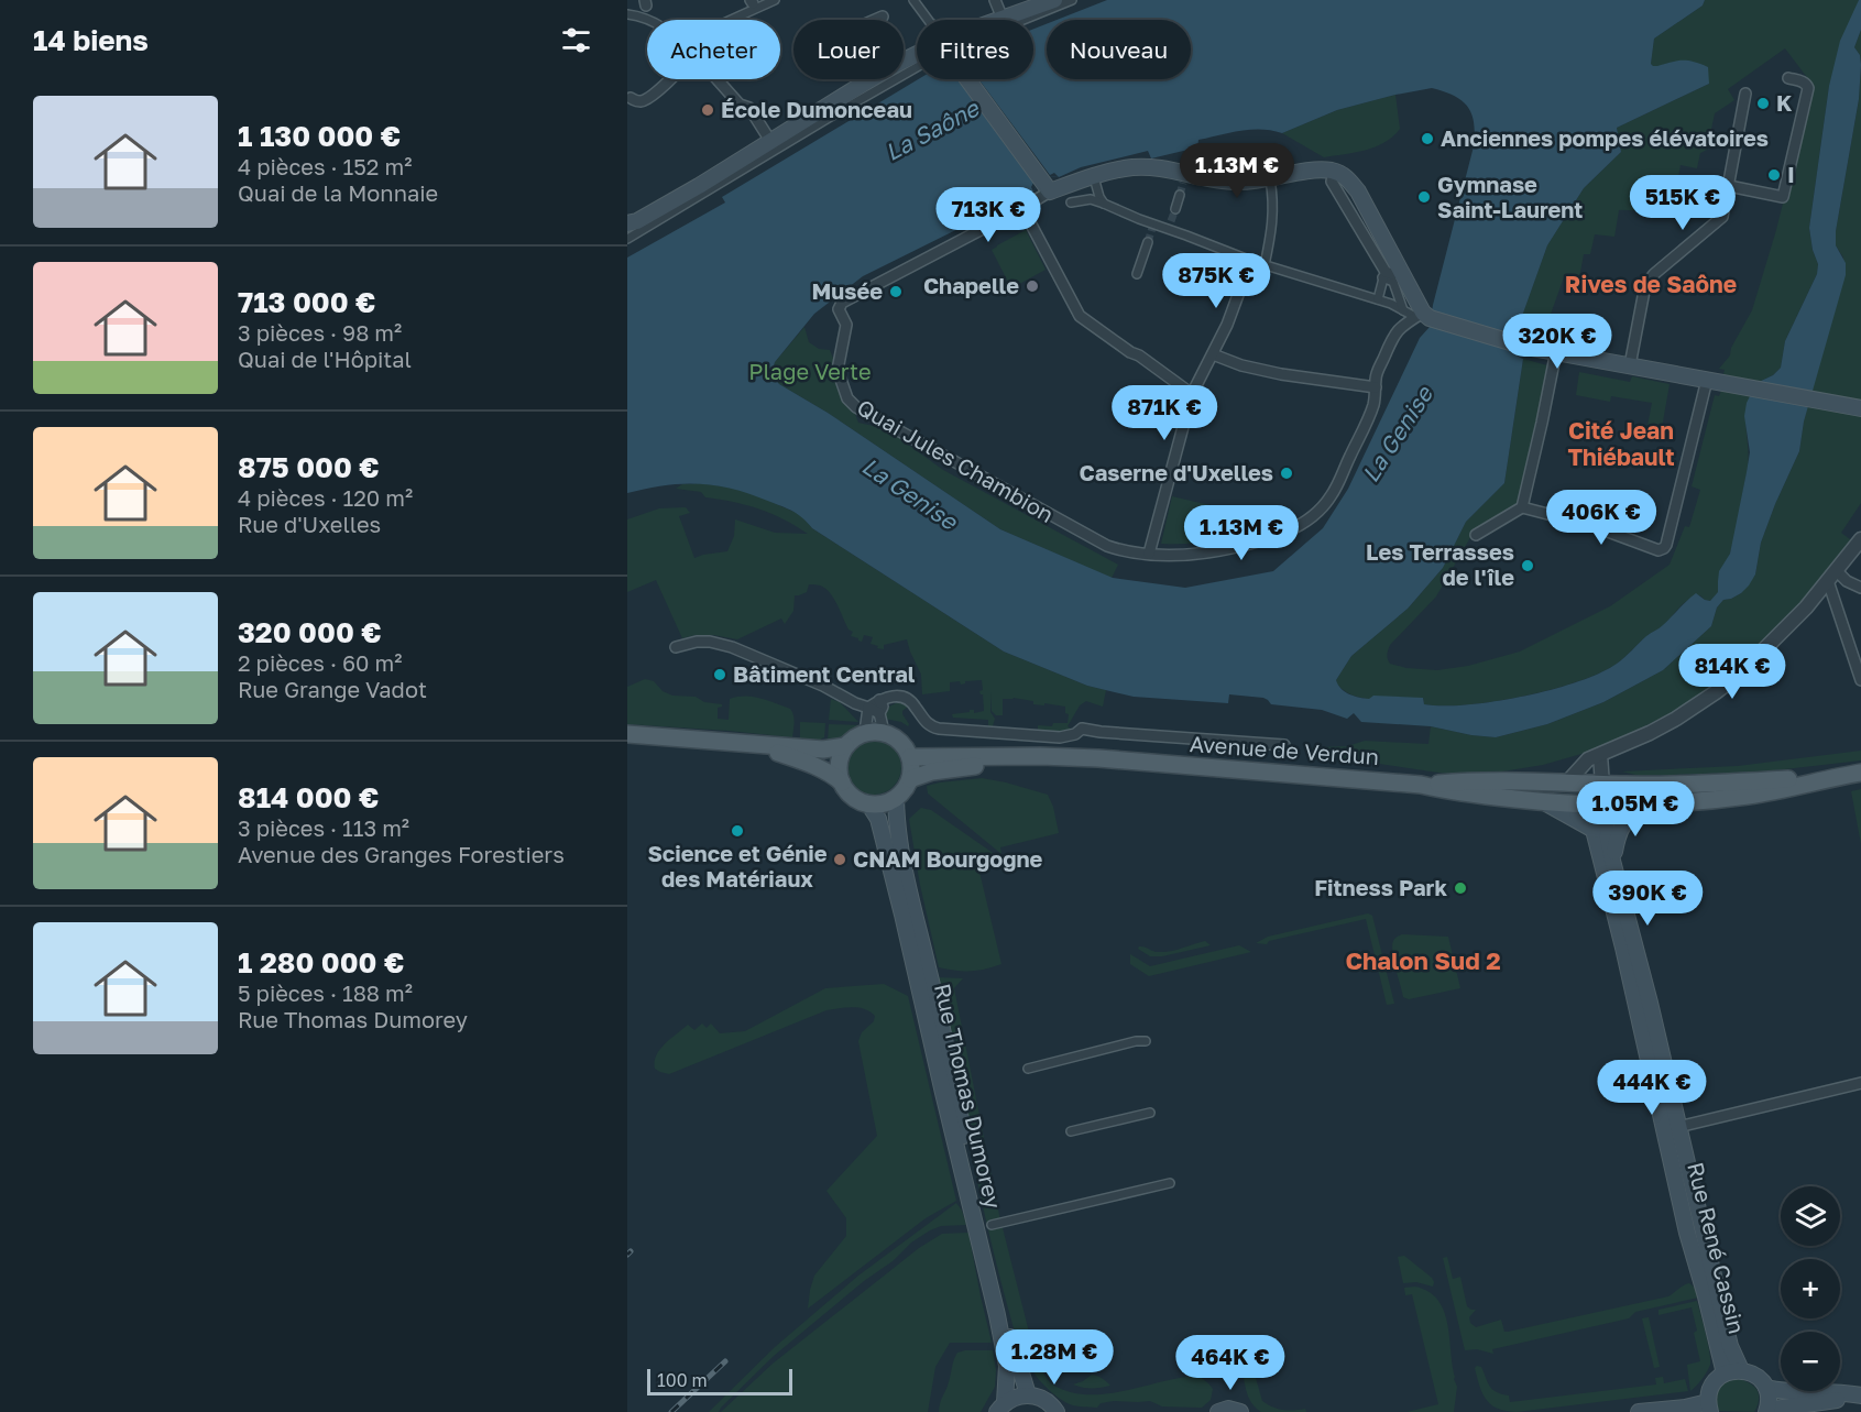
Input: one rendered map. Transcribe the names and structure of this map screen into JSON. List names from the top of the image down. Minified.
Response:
{"streets":{"main road":["Avenue de Verdun","Rue Thomas Dumorey","Rue René Cassin"],"street":["Quai Jules Chambion"]},"crossings":[["Avenue de Verdun","Rue Thomas Dumorey"],["Avenue de Verdun","Rue René Cassin"]],"districts":["Rives de Saône","Cité Jean Thiébault","Chalon Sud 2"],"water":["La Saône","La Genise"],"parks":["Plage Verte"],"places":["K","École Dumonceau","Anciennes pompes élévatoires","I","Gymnase Saint-Laurent","Chapelle","Musée","Caserne d'Uxelles","Les Terrasses de l'île","Bâtiment Central","Science et Génie des Matériaux","CNAM Bourgogne","Fitness Park"],"scale_bar":"100 m","page":{"heading":"14 biens","chip":["Acheter","Louer","Filtres","Nouveau"],"list":[{"name":"1 130 000 €","note":"4 pièces · 152 m² · Quai de la Monnaie"},{"name":"713 000 €","note":"3 pièces · 98 m² · Quai de l'Hôpital"},{"name":"875 000 €","note":"4 pièces · 120 m² · Rue d'Uxelles"},{"name":"320 000 €","note":"2 pièces · 60 m² · Rue Grange Vadot"},{"name":"814 000 €","note":"3 pièces · 113 m² · Avenue des Granges Forestiers"},{"name":"1 280 000 €","note":"5 pièces · 188 m² · Rue Thomas Dumorey"}],"price":["1.13M €","515K €","713K €","875K €","320K €","871K €","406K €","1.13M €","814K €","1.05M €","390K €","444K €","1.28M €","464K €"],"map_buttons":["+","−"],"scale":"100 m"}}
